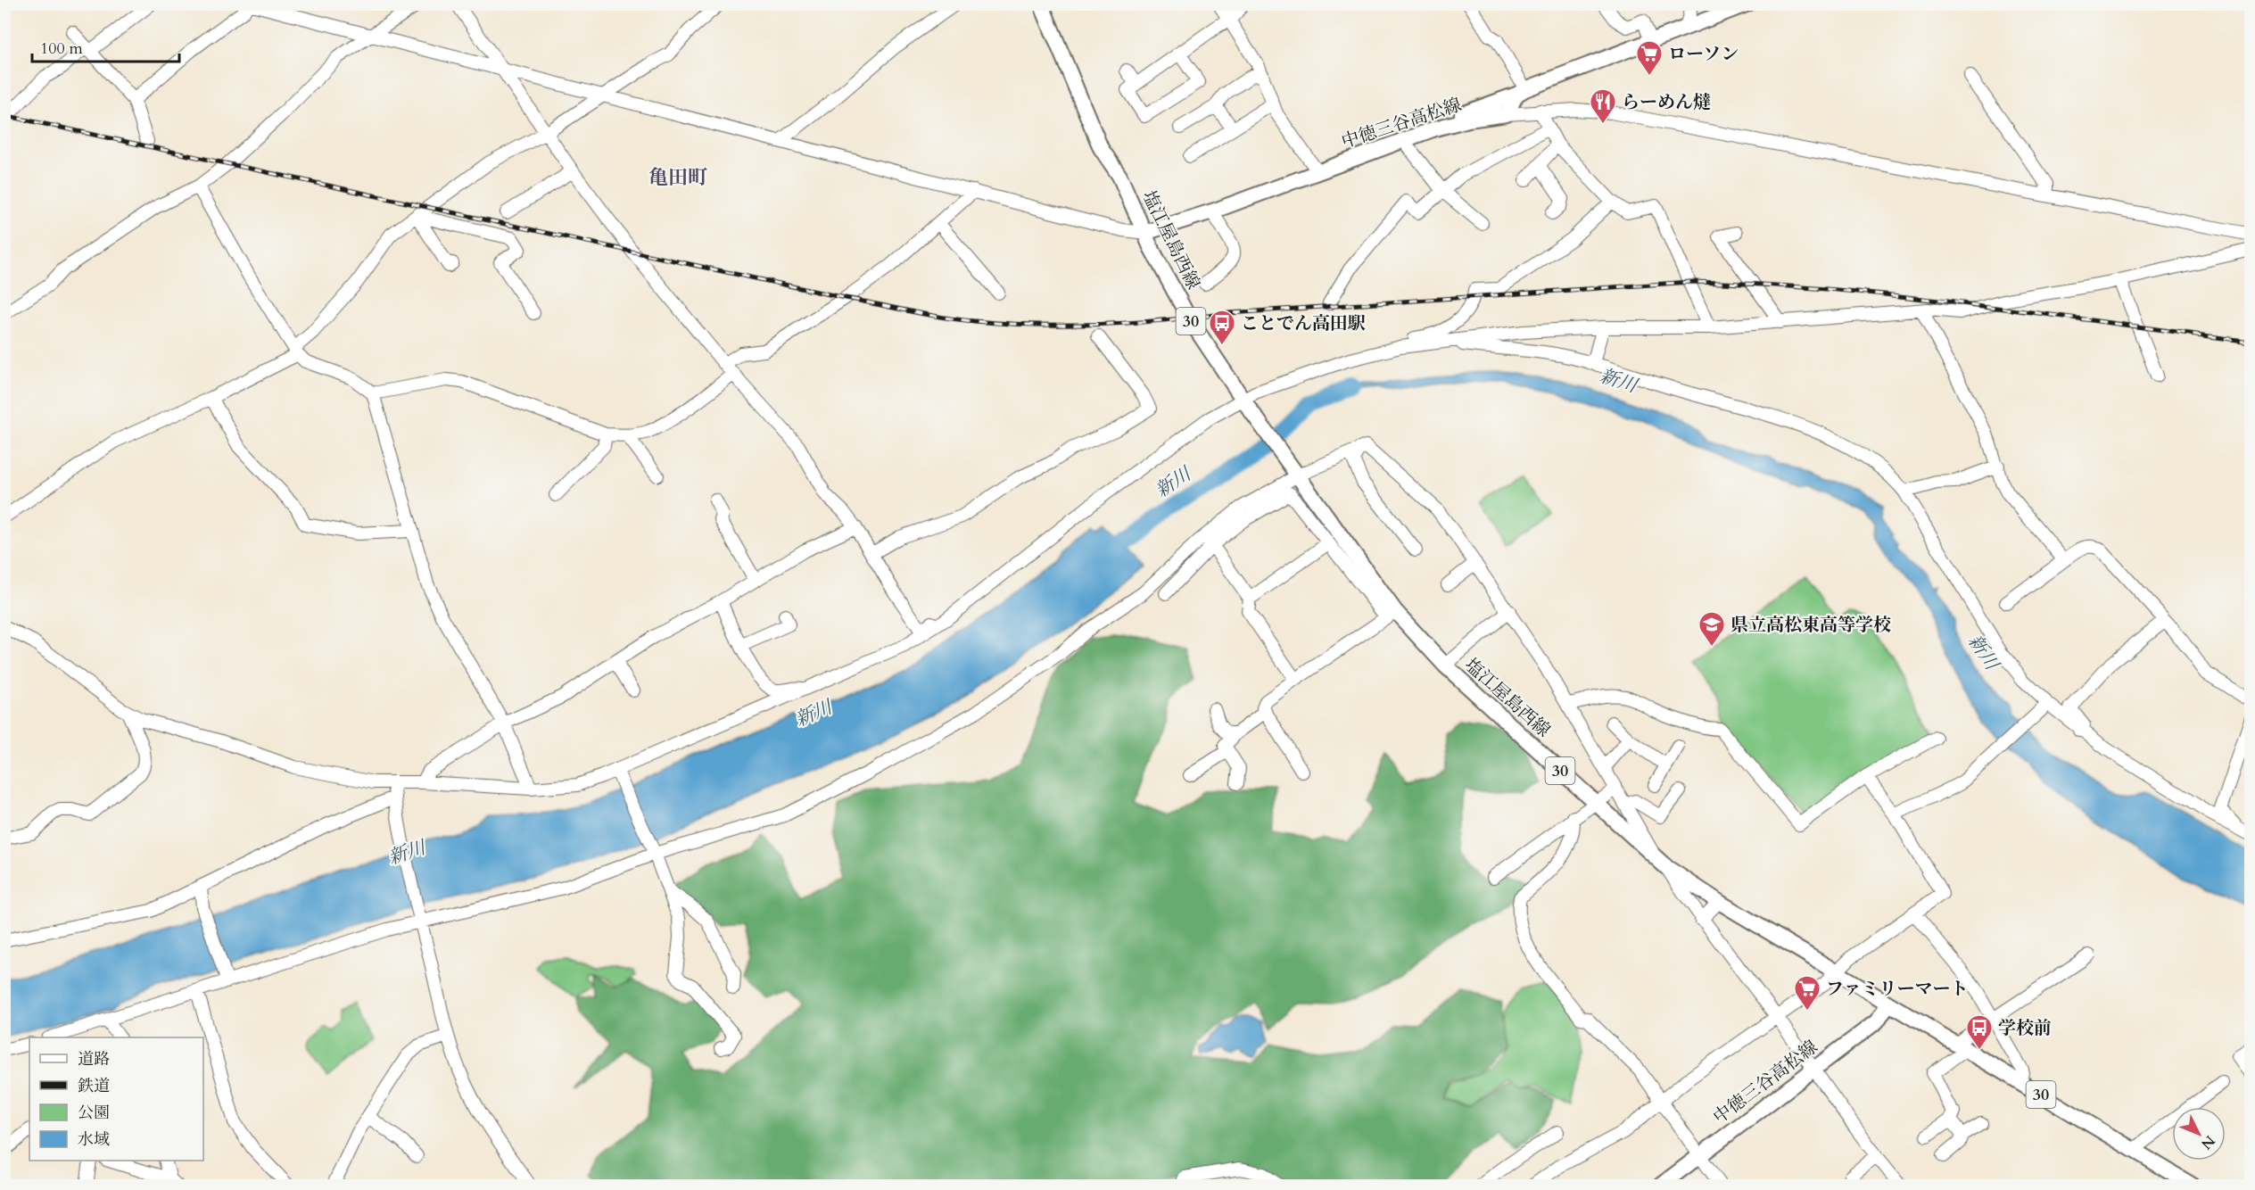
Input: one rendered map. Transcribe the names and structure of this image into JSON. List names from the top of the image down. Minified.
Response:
{"streets":{"main road":["中徳三谷高松線","塩江屋島西線","30"]},"crossings":[["中徳三谷高松線","塩江屋島西線"]],"districts":["亀田町"],"water":["新川"],"places":{"supermarket":["ローソン","ファミリーマート"],"restaurant":["らーめん燵"],"bus stop":["ことでん高田駅","学校前"],"school or university":["県立高松東高等学校"]},"legend":["道路","鉄道","公園","水域"],"scale_bar":"100 m","north":"bottom right"}
